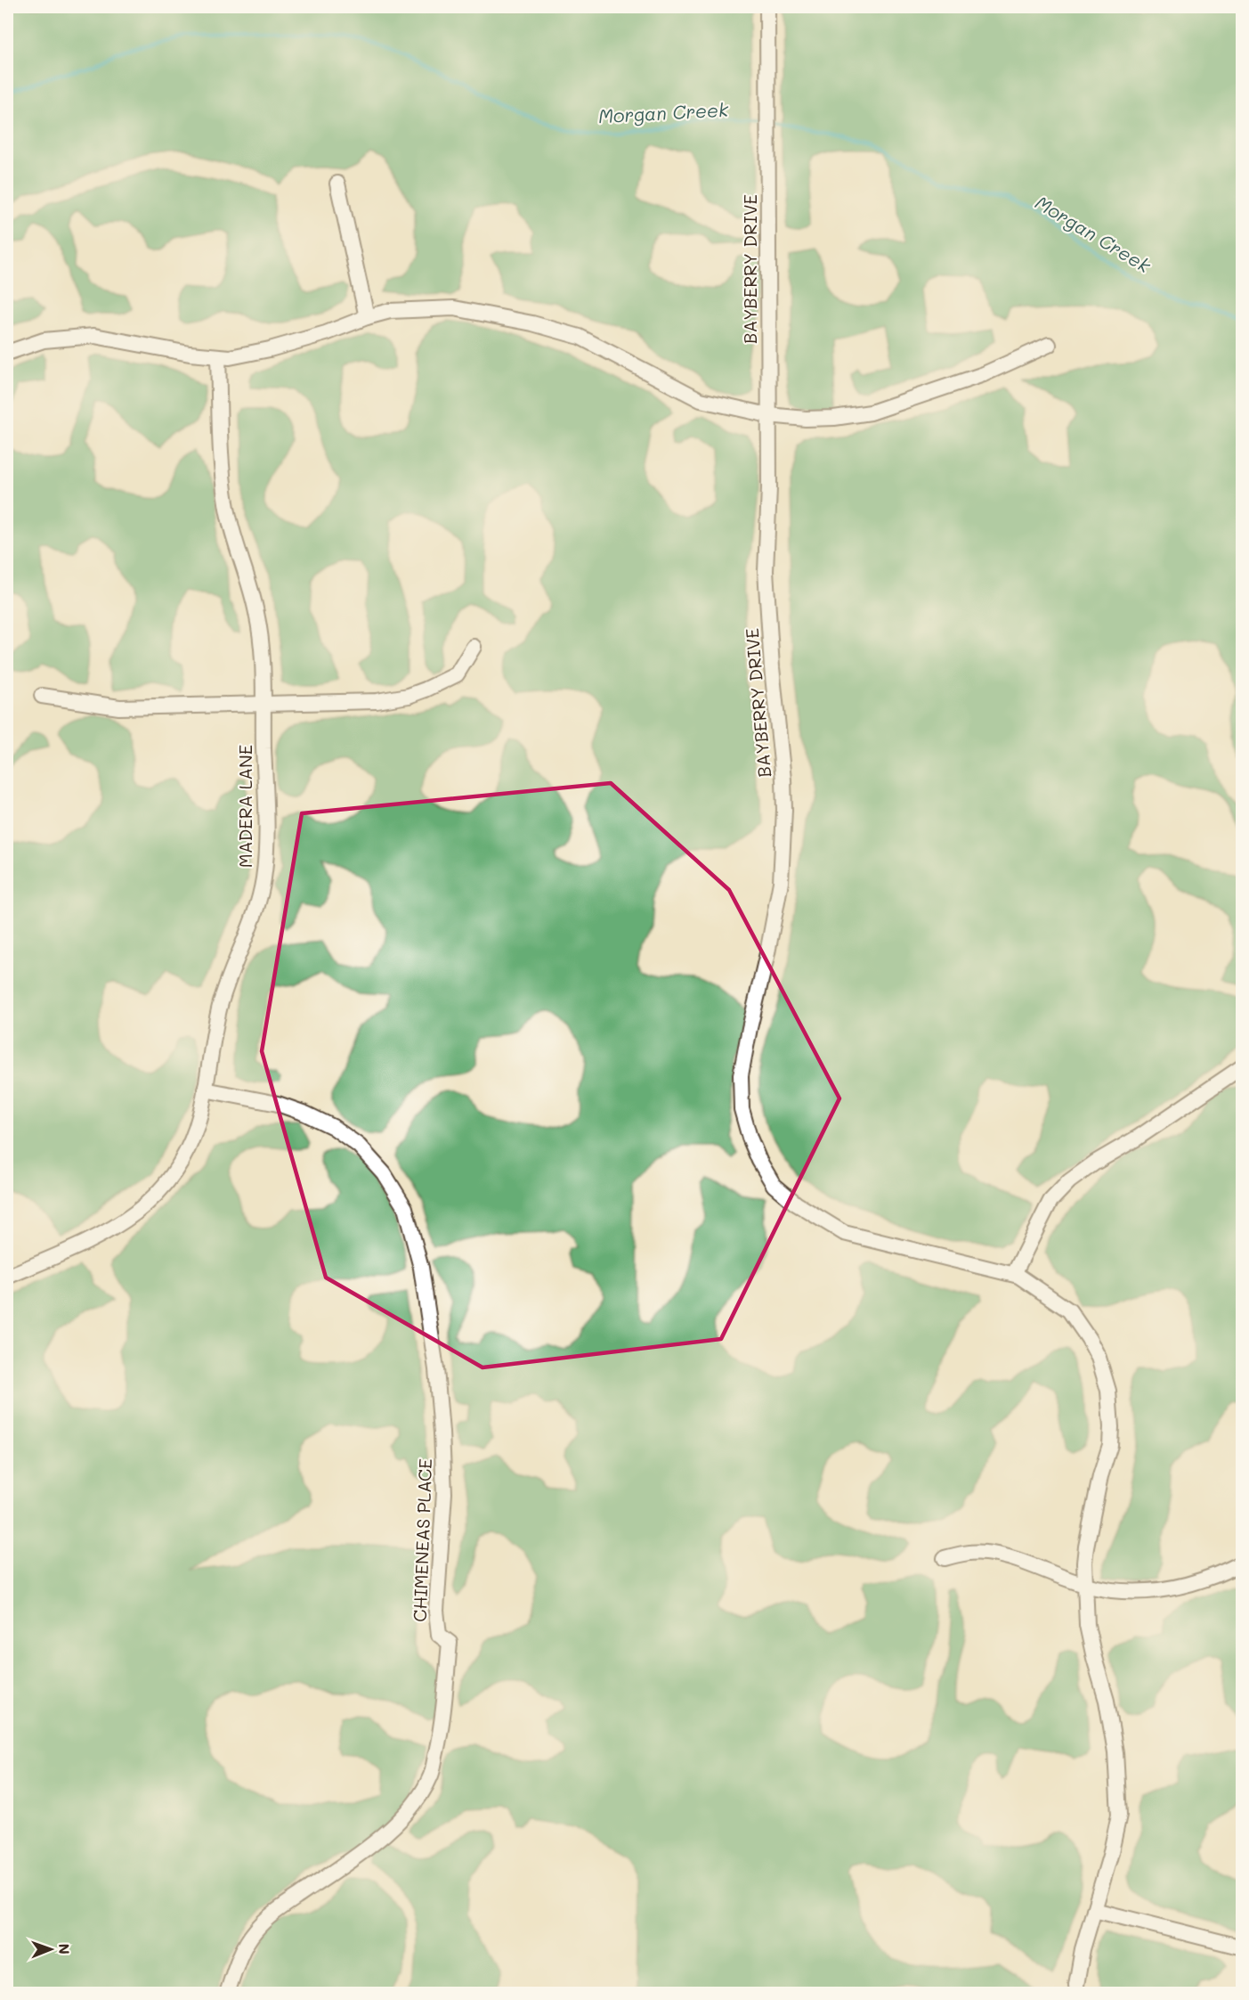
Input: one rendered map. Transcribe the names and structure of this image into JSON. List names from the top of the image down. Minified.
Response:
{"streets":{"street":["BAYBERRY DRIVE","MADERA LANE","CHIMENEAS PLACE"]},"crossings":[["MADERA LANE","CHIMENEAS PLACE"]],"water":["Morgan Creek"],"north":"right"}
